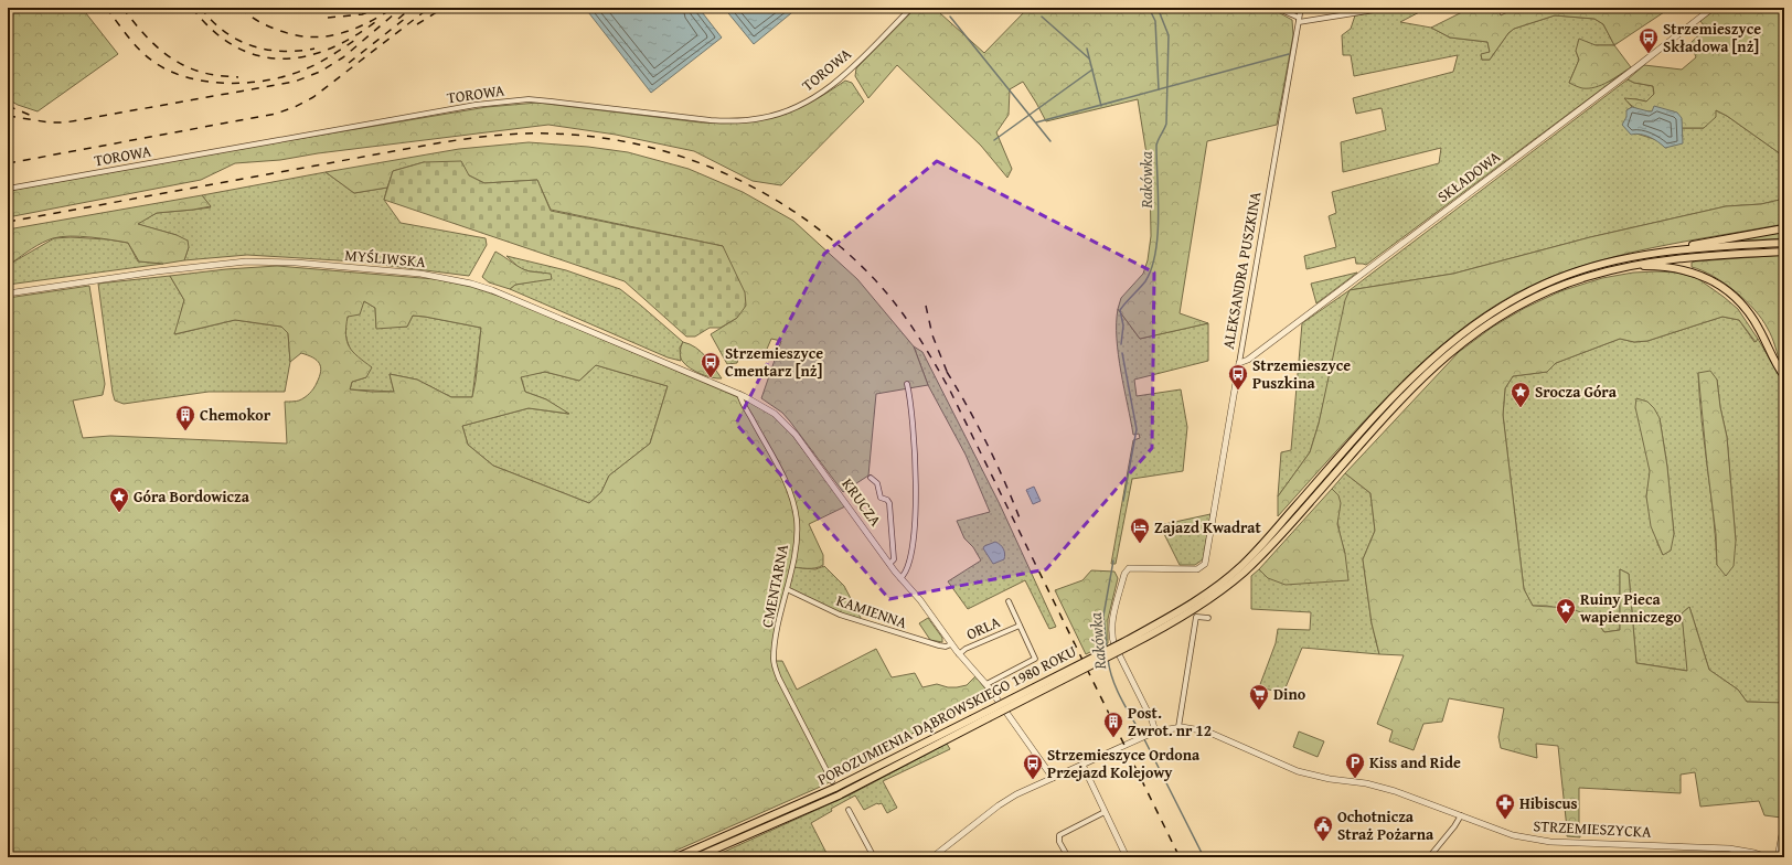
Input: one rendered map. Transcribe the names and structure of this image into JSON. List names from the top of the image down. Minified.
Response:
{"streets":{"main road":["POROZUMIENIA DĄBROWSKIEGO 1980 ROKU"],"street":["TOROWA","SKŁADOWA","MYŚLIWSKA","ALEKSANDRA PUSZKINA","KRUCZA","CMENTARNA","KAMIENNA","ORLA","STRZEMIESZYCKA"]},"crossings":[["SKŁADOWA","ALEKSANDRA PUSZKINA"],["MYŚLIWSKA","KRUCZA"],["MYŚLIWSKA","CMENTARNA"],["ALEKSANDRA PUSZKINA","STRZEMIESZYCKA"],["KRUCZA","CMENTARNA"],["CMENTARNA","KAMIENNA"]],"water":["Rakówka"],"places":{"bus stop":["Strzemieszyce Składowa [nż]","Strzemieszyce Cmentarz [nż]","Strzemieszyce Puszkina","Strzemieszyce Ordona Przejazd Kolejowy"],"place":["Srocza Góra","Góra Bordowicza","Ruiny Pieca wapienniczego"],"building":["Chemokor","Post. Zwrot. nr 12"],"hotel":["Zajazd Kwadrat"],"supermarket":["Dino"],"parking":["Kiss and Ride"],"pharmacy":["Hibiscus"],"public building":["Ochotnicza Straż Pożarna"]}}
